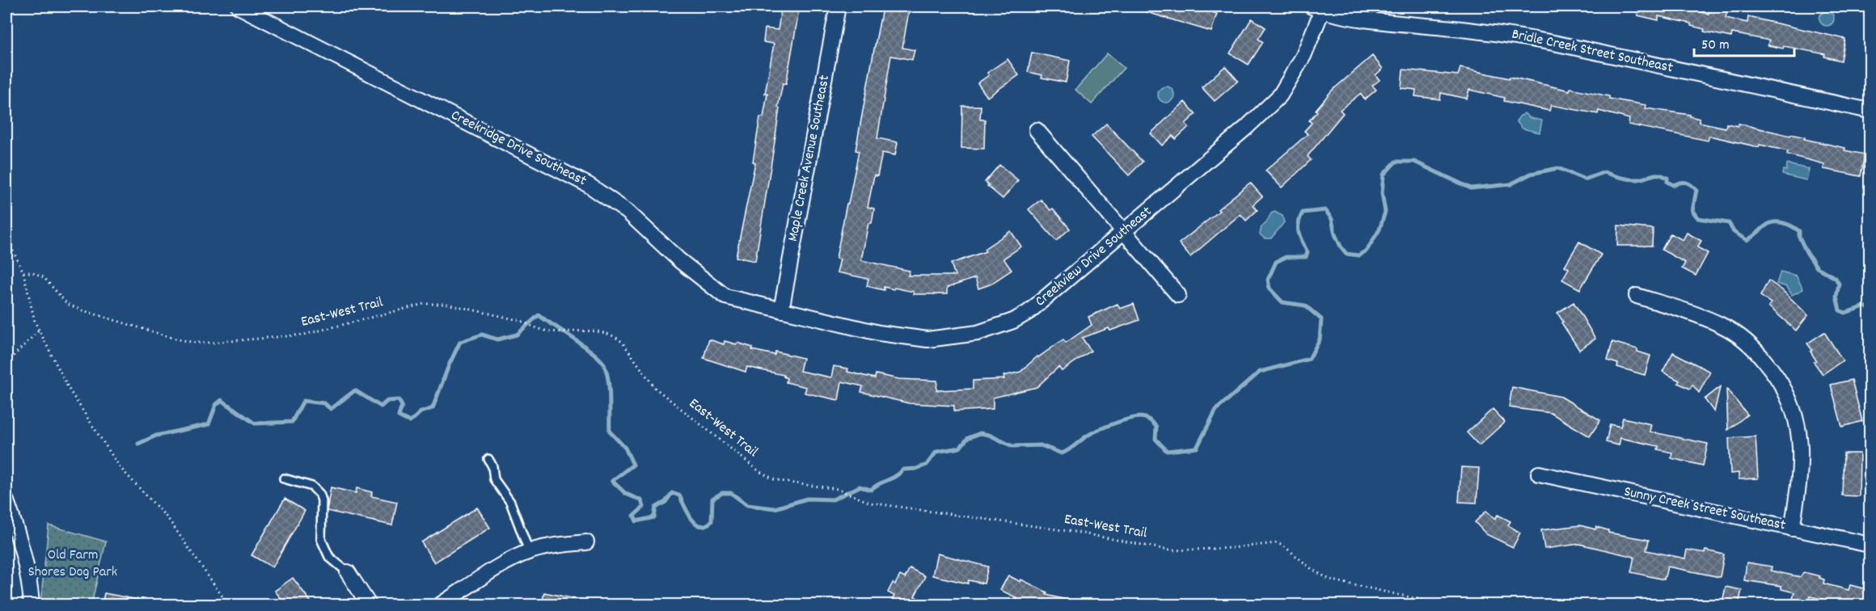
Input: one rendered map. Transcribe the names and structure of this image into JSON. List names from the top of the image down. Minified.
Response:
{"streets":{"street":["Bridle Creek Street Southeast","Creekridge Drive Southeast","Maple Creek Avenue Southeast","Creekview Drive Southeast","Sunny Creek Street Southeast"],"path":["East-West Trail"]},"crossings":[["Bridle Creek Street Southeast","Creekview Drive Southeast"],["Creekridge Drive Southeast","Maple Creek Avenue Southeast"],["Creekridge Drive Southeast","Creekview Drive Southeast"],["Maple Creek Avenue Southeast","Creekview Drive Southeast"]],"parks":["Old Farm Shores Dog Park"],"scale_bar":"50 m"}
